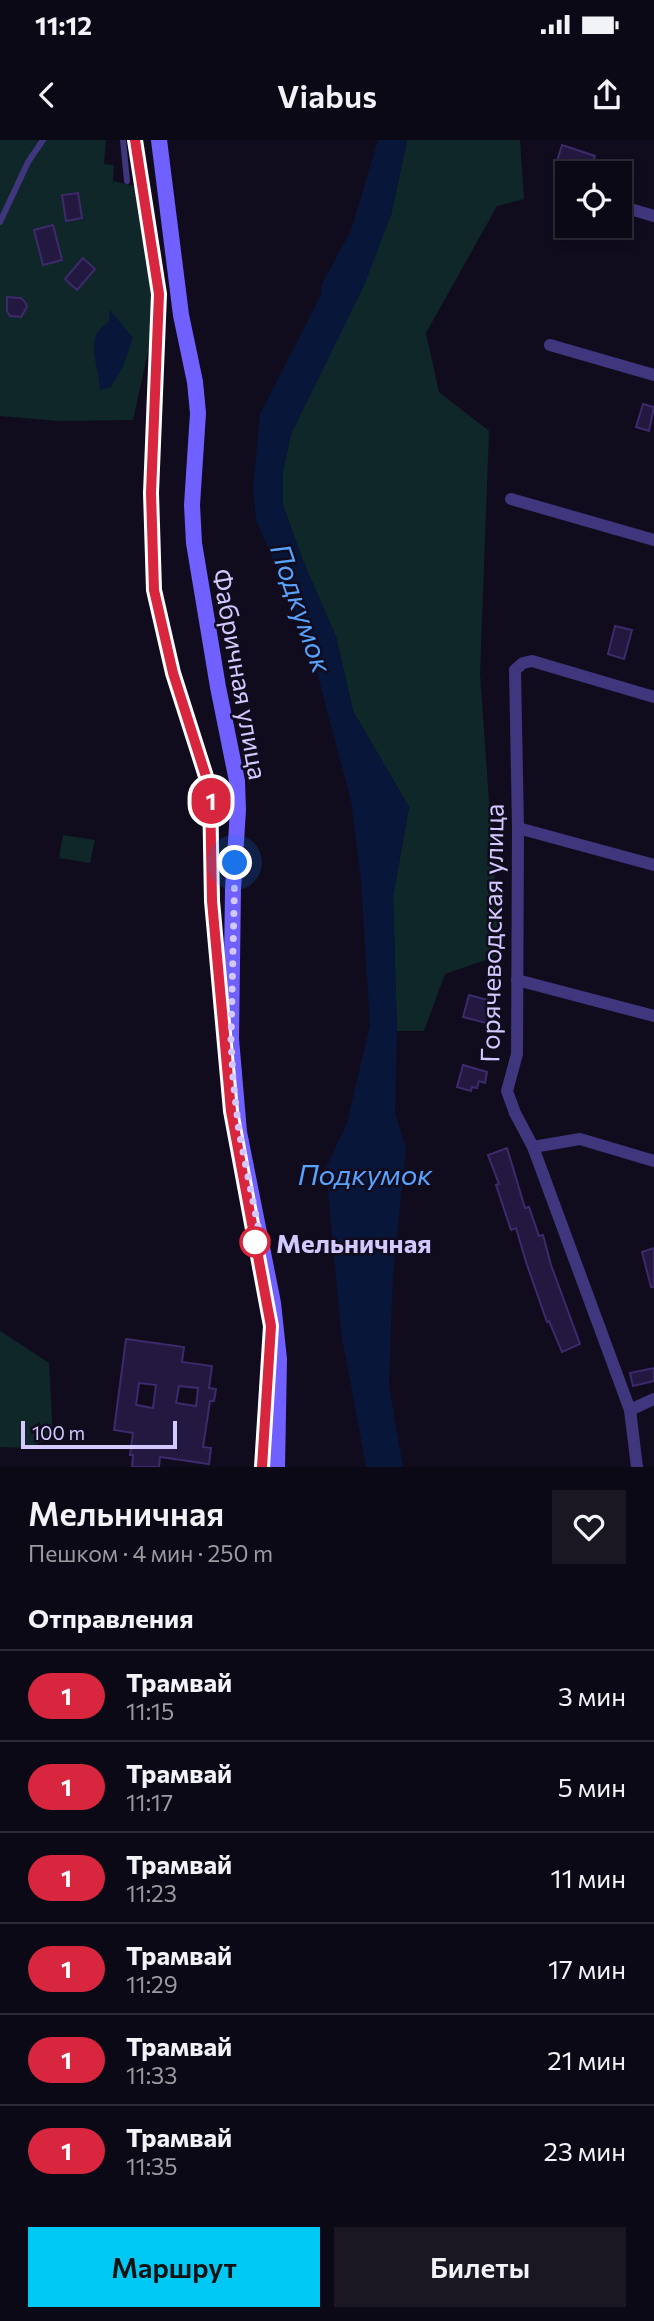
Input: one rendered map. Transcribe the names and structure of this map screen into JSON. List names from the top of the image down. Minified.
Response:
{"streets":{"main road":["Фабричная улица"],"street":["Горячеводская улица"]},"water":["Подкумок"],"places":["Мельничная"],"lines":["tram line 1"],"scale_bar":"100 m","page":{"status":"11:12","header":"Viabus","on_map":"1","scale":"100 m","heading":[["Мельничная","Пешком · 4 мин · 250 m"],"Отправления"],"list":[{"mark":"1","name":"Трамвай","note":"11:15","value":"3 мин"},{"mark":"1","name":"Трамвай","note":"11:17","value":"5 мин"},{"mark":"1","name":"Трамвай","note":"11:23","value":"11 мин"},{"mark":"1","name":"Трамвай","note":"11:29","value":"17 мин"},{"mark":"1","name":"Трамвай","note":"11:33","value":"21 мин"},{"mark":"1","name":"Трамвай","note":"11:35","value":"23 мин"}],"buttons":["Маршрут","Билеты"]}}
